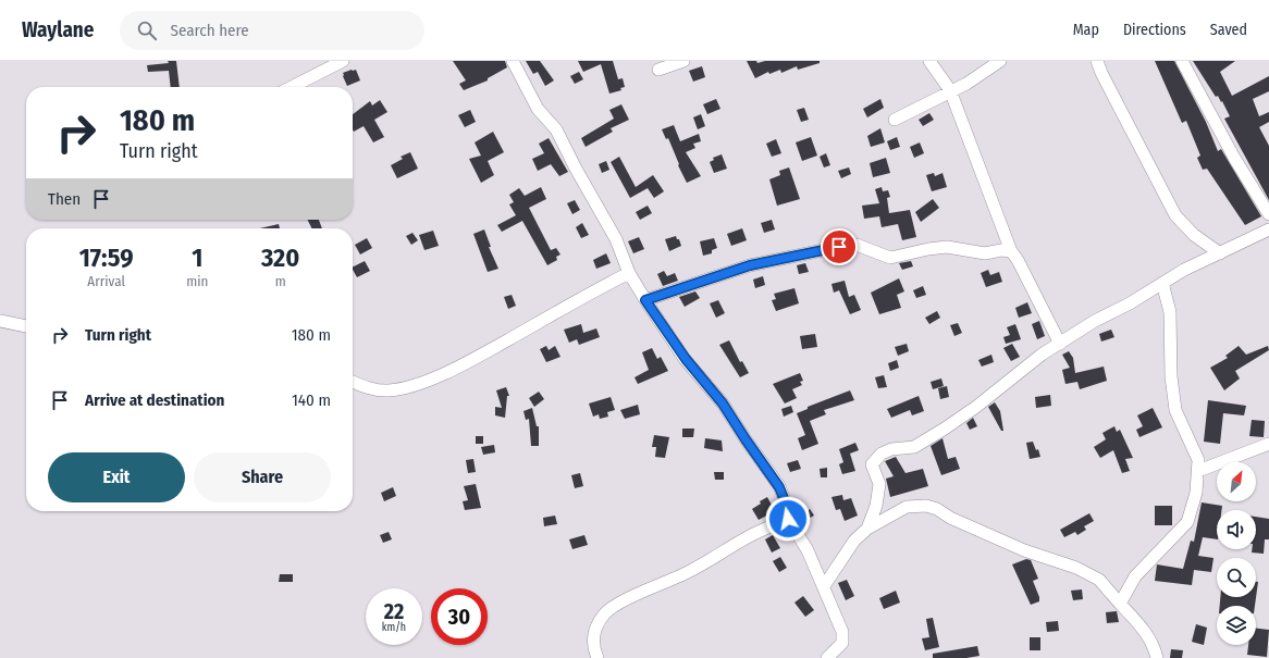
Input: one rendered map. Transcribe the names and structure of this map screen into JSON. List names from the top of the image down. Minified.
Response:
{"north":"top right","page":{"header":"Waylane","search":"Search here","nav":["Map","Directions","Saved"],"turn":["180 m","Turn right"],"then":"Then","eta":["17:59","Arrival","1","min","320","m"],"list":[{"name":"Turn right","value":"180 m"},{"name":"Arrive at destination","value":"140 m"}],"buttons":["Exit","Share"],"speed":"22 km/h","limit":"30"}}
